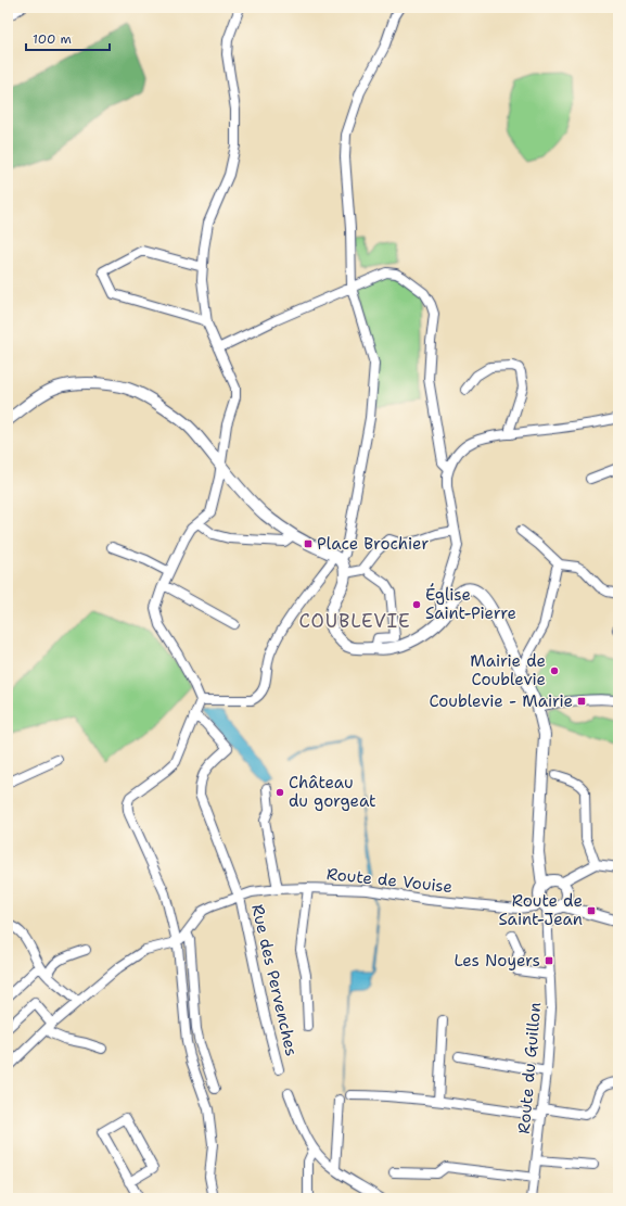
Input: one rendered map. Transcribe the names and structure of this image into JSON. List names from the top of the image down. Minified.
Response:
{"streets":{"street":["Route de Vouise","Rue des Pervenches","Route du Guillon"]},"crossings":[["Route de Vouise","Rue des Pervenches"],["Route de Vouise","Route du Guillon"]],"districts":["COUBLEVIE"],"places":{"transit":["Place Brochier","Coublevie - Mairie","Route de Saint-Jean","Les Noyers"],"other":["Église Saint-Pierre","Mairie de Coublevie","Château du gorgeat"]},"scale_bar":"100 m"}
